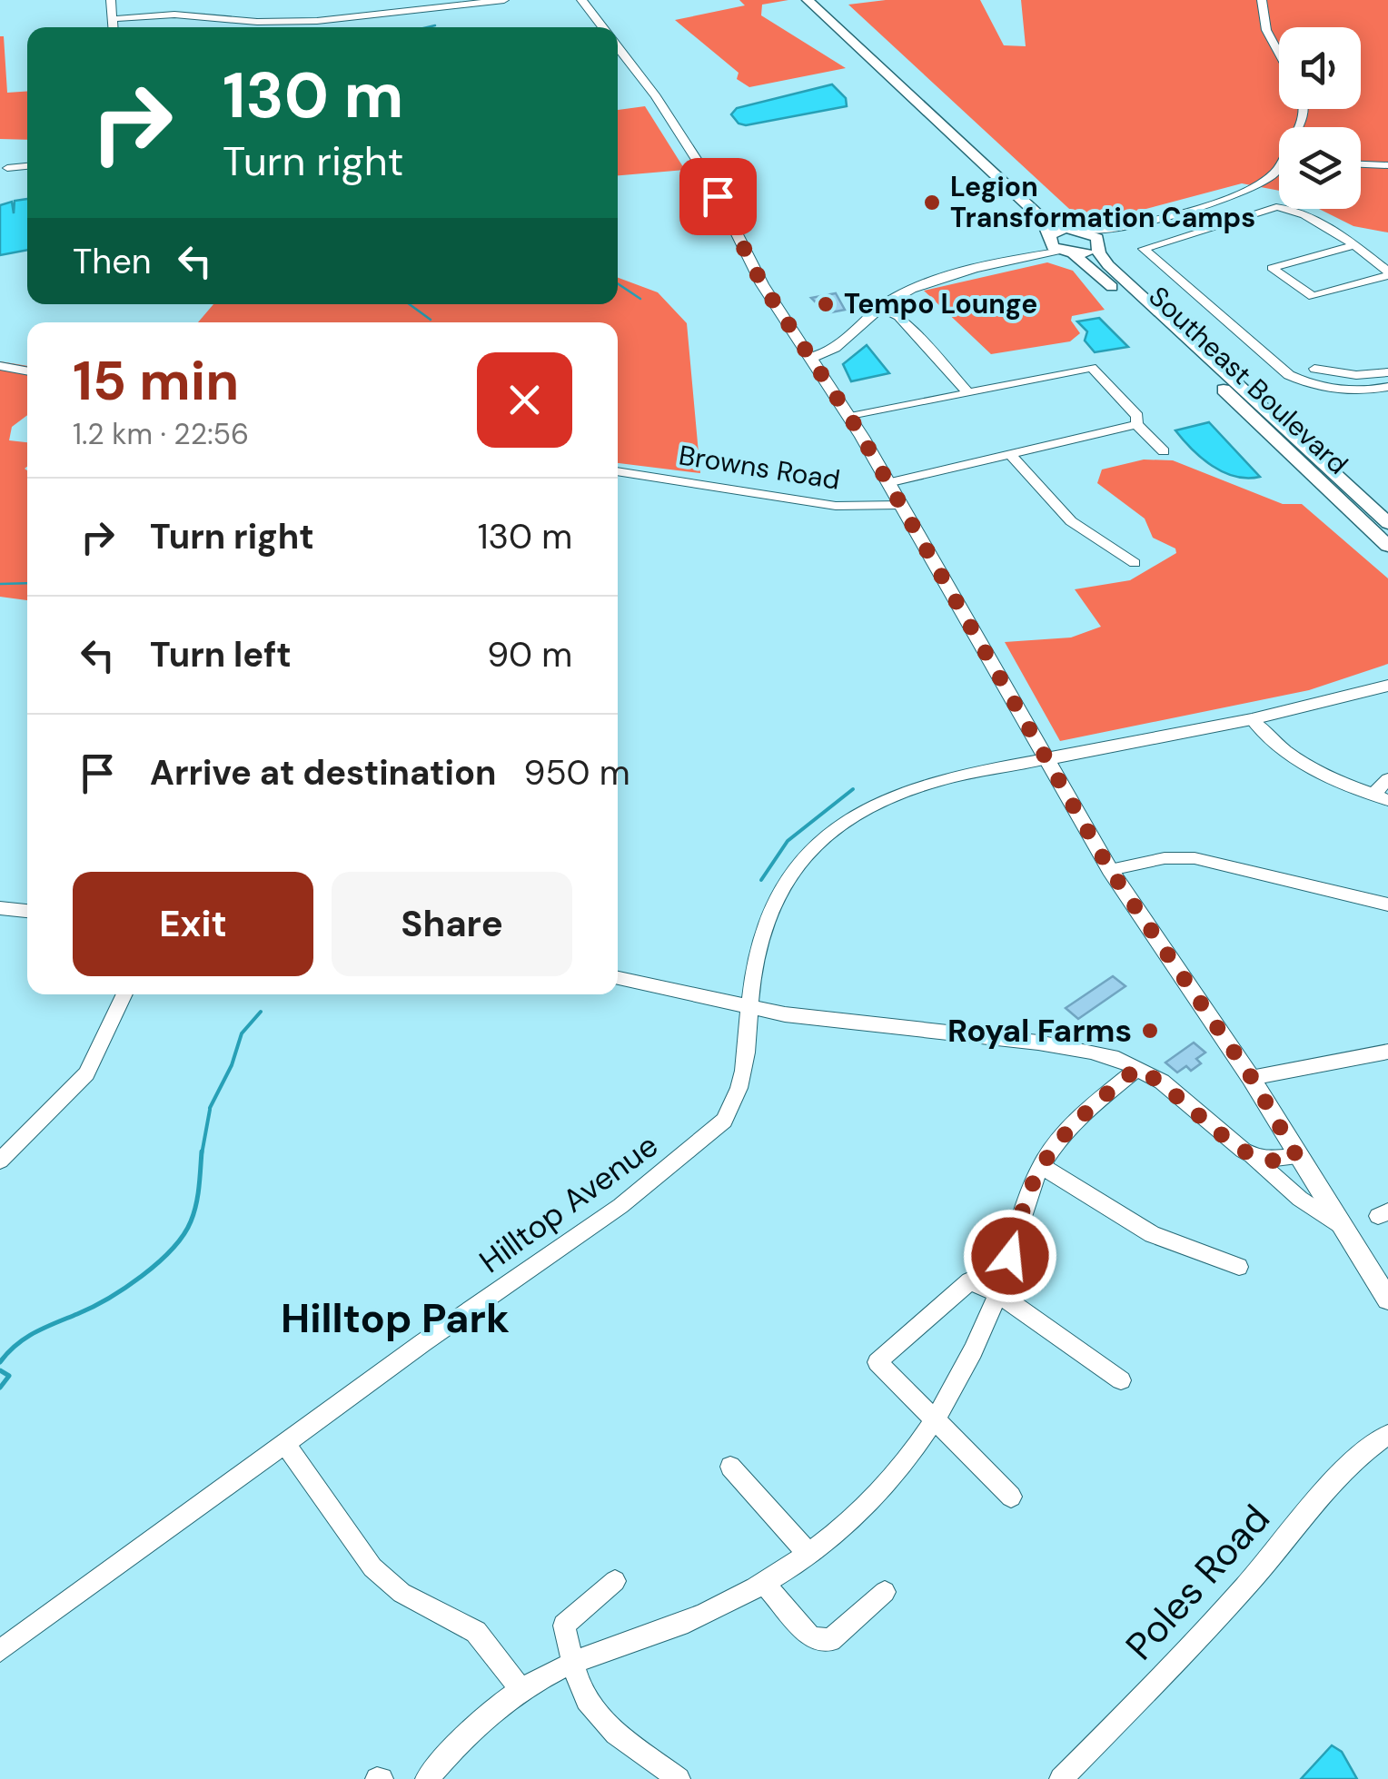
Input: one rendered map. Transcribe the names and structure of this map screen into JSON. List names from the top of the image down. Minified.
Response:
{"streets":{"main road":["Southeast Boulevard"],"street":["Browns Road","Hilltop Avenue","Poles Road"]},"districts":["Hilltop Park"],"places":["Legion Transformation Camps","Tempo Lounge","Royal Farms"],"page":{"turn":["130 m","Turn right"],"then":"Then","heading":["15 min","1.2 km · 22:56"],"list":[{"name":"Turn right","value":"130 m"},{"name":"Turn left","value":"90 m"},{"name":"Arrive at destination","value":"950 m"}],"buttons":["Exit","Share"]}}
